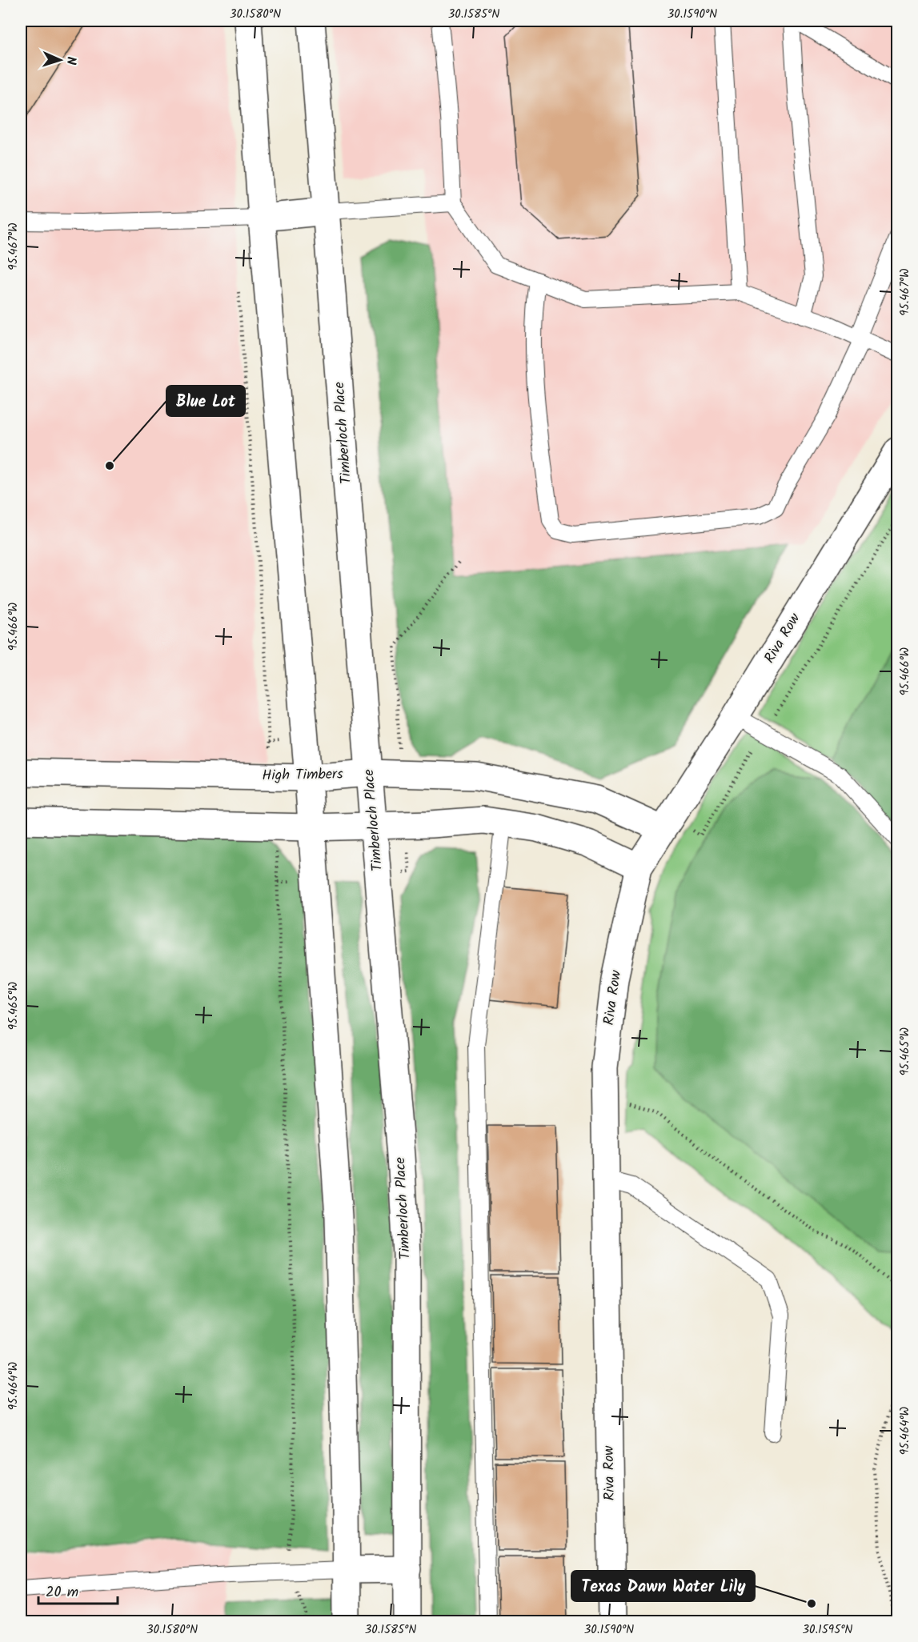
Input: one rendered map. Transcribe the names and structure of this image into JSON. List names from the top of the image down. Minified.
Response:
{"streets":{"street":["Timberloch Place","Riva Row","High Timbers"]},"crossings":[["Timberloch Place","High Timbers"],["Riva Row","High Timbers"]],"places":["Blue Lot","Texas Dawn Water Lily"],"scale_bar":"20 m","north":"right","coordinates":["30.1580°N","30.1585°N","30.1590°N","95.467°W","95.466°W","95.465°W","95.464°W","30.1595°N"]}
